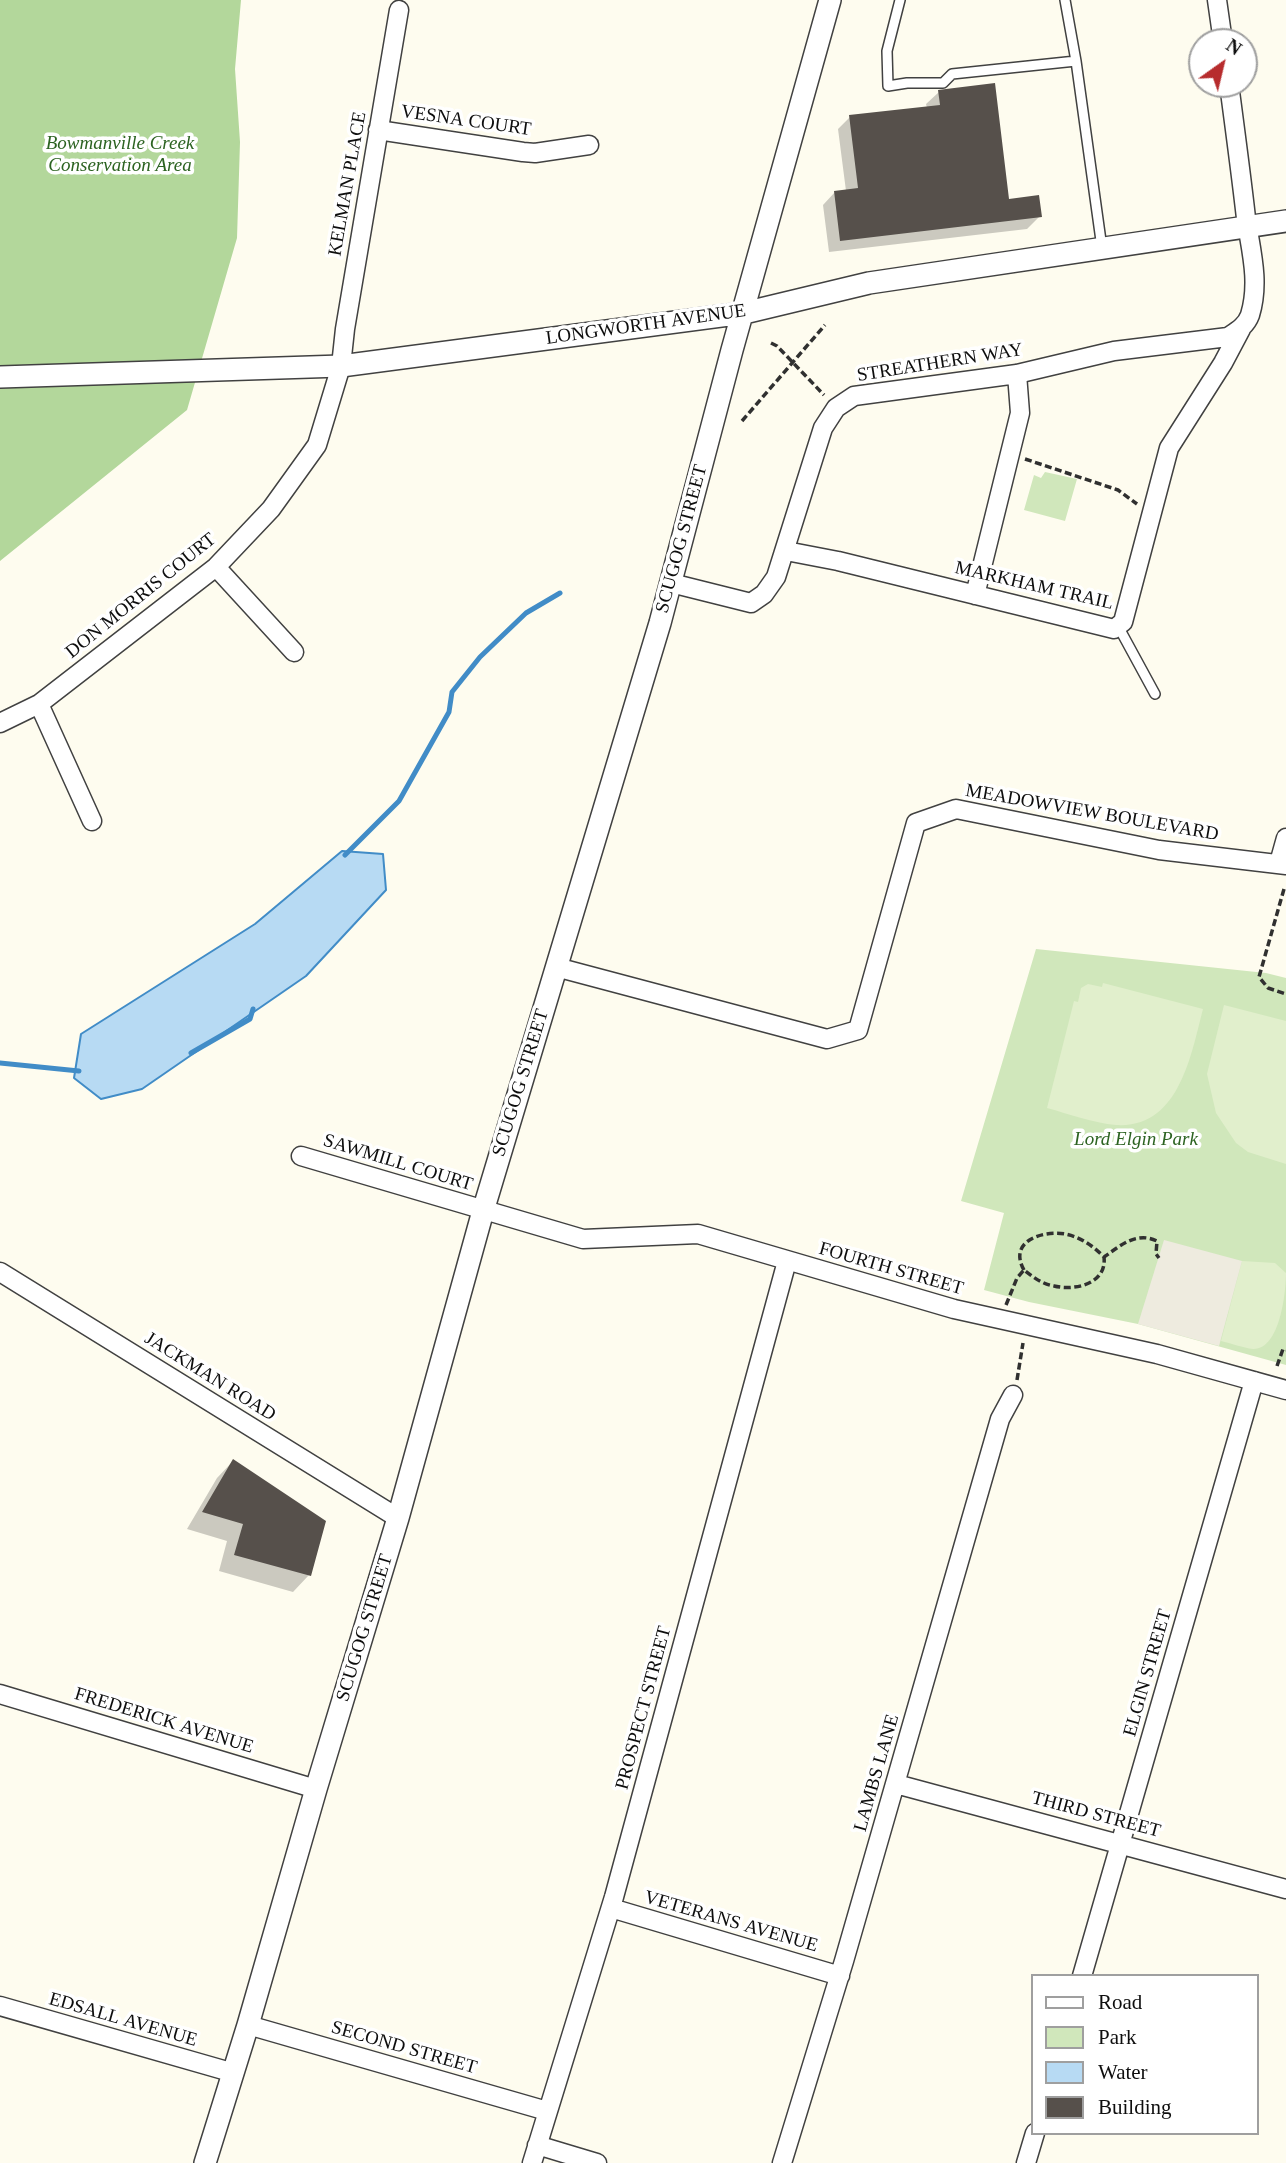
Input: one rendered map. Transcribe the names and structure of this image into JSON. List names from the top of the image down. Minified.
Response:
{"streets":{"street":["VESNA COURT","KELMAN PLACE","LONGWORTH AVENUE","STREATHERN WAY","SCUGOG STREET","MARKHAM TRAIL","DON MORRIS COURT","MEADOWVIEW BOULEVARD","SAWMILL COURT","FOURTH STREET","JACKMAN ROAD","ELGIN STREET","PROSPECT STREET","FREDERICK AVENUE","LAMBS LANE","THIRD STREET","VETERANS AVENUE","EDSALL AVENUE","SECOND STREET"]},"crossings":[["VESNA COURT","KELMAN PLACE"],["KELMAN PLACE","LONGWORTH AVENUE"],["KELMAN PLACE","DON MORRIS COURT"],["LONGWORTH AVENUE","SCUGOG STREET"],["LONGWORTH AVENUE","DON MORRIS COURT"],["STREATHERN WAY","MARKHAM TRAIL"],["SCUGOG STREET","MEADOWVIEW BOULEVARD"],["SCUGOG STREET","SAWMILL COURT"],["SCUGOG STREET","FOURTH STREET"],["SCUGOG STREET","JACKMAN ROAD"],["SCUGOG STREET","FREDERICK AVENUE"],["SCUGOG STREET","EDSALL AVENUE"],["SCUGOG STREET","SECOND STREET"],["SAWMILL COURT","FOURTH STREET"],["FOURTH STREET","ELGIN STREET"],["FOURTH STREET","PROSPECT STREET"],["ELGIN STREET","THIRD STREET"],["PROSPECT STREET","VETERANS AVENUE"],["PROSPECT STREET","SECOND STREET"],["LAMBS LANE","THIRD STREET"],["LAMBS LANE","VETERANS AVENUE"]],"parks":["Bowmanville Creek Conservation Area","Lord Elgin Park"],"legend":["Road","Park","Water","Building"],"north":"top right"}
